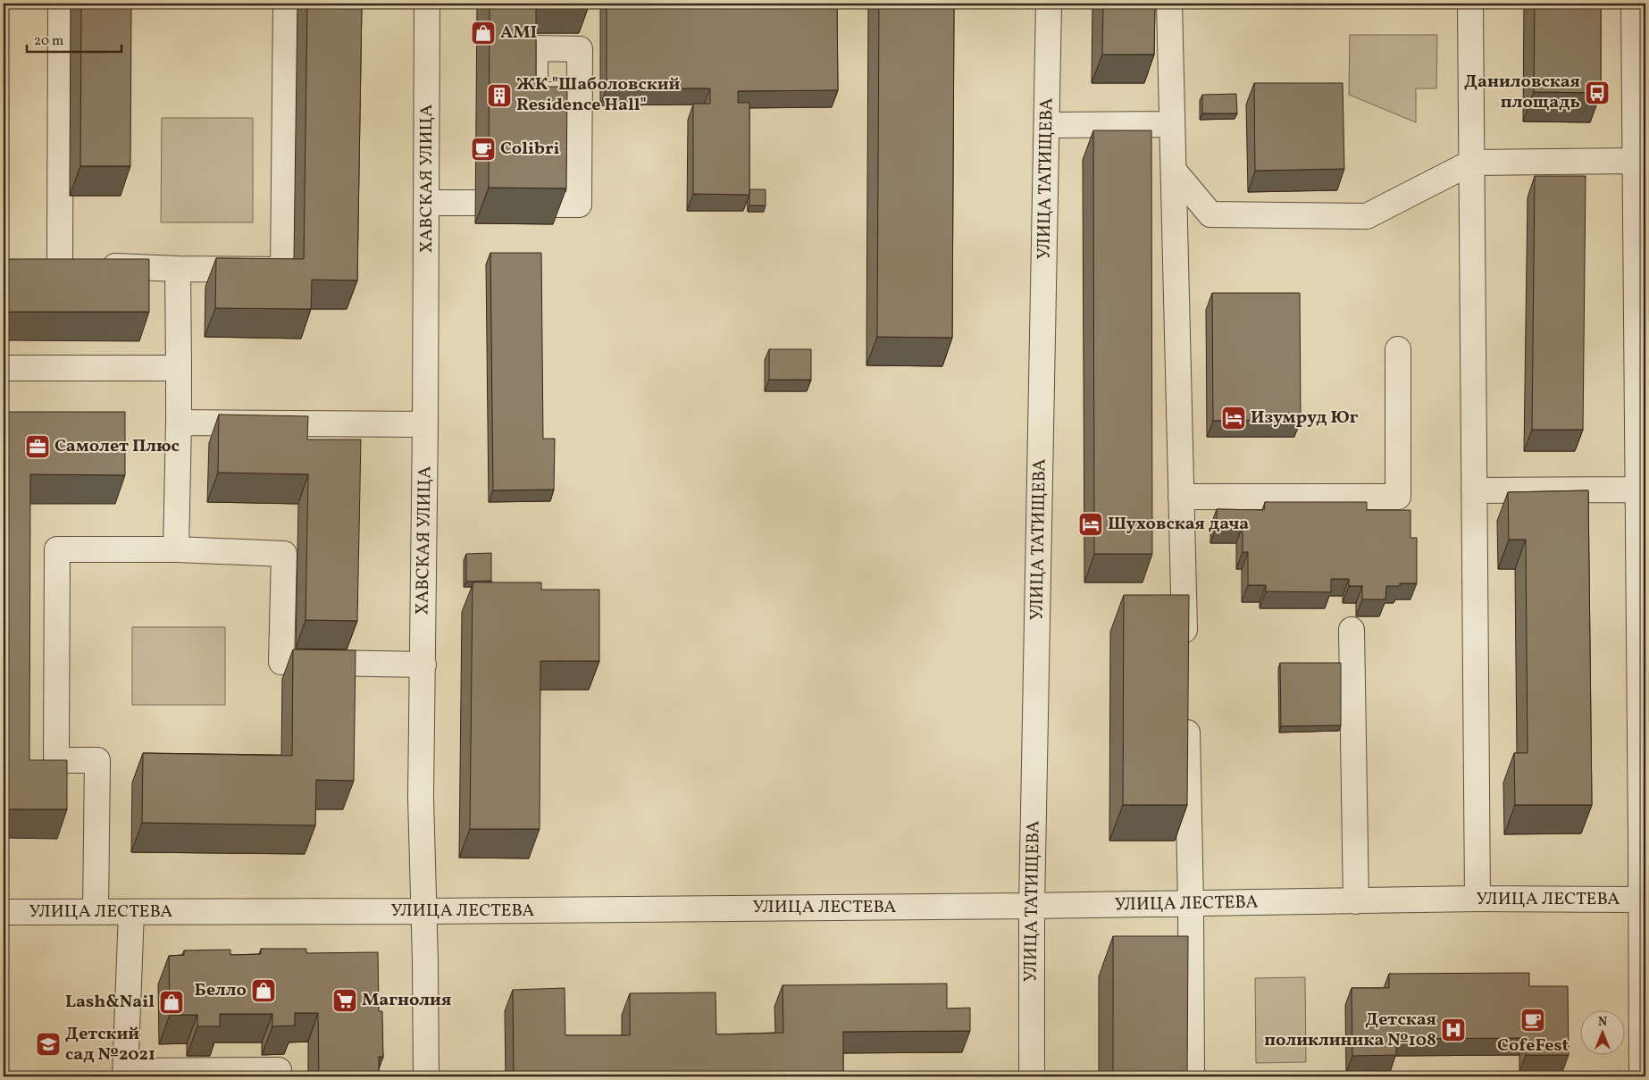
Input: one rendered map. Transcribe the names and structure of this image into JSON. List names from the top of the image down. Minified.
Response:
{"streets":{"street":["ХАВСКАЯ УЛИЦА","УЛИЦА ТАТИЩЕВА","УЛИЦА ЛЕСТЕВА"]},"crossings":[["ХАВСКАЯ УЛИЦА","УЛИЦА ЛЕСТЕВА"],["УЛИЦА ТАТИЩЕВА","УЛИЦА ЛЕСТЕВА"]],"places":{"shop":["AMI","Белло","Lash&Nail"],"bus stop":["Даниловская площадь"],"building":["ЖК \"Шаболовский Residence Hall\""],"cafe":["Colibri","CofeFest"],"hotel":["Изумруд Юг","Шуховская дача"],"office":["Самолет Плюс"],"supermarket":["Магнолия"],"hospital":["Детская поликлиника №108"],"school or university":["Детский сад №2021"]},"scale_bar":"20 m","north":"top"}
